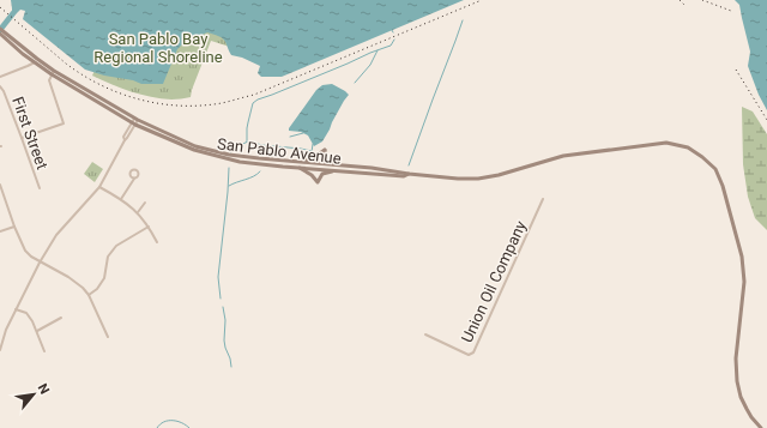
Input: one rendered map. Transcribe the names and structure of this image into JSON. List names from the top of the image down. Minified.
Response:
{"streets":{"main road":["San Pablo Avenue"],"street":["First Street","Union Oil Company"]},"parks":["San Pablo Bay Regional Shoreline"],"north":"top right"}
